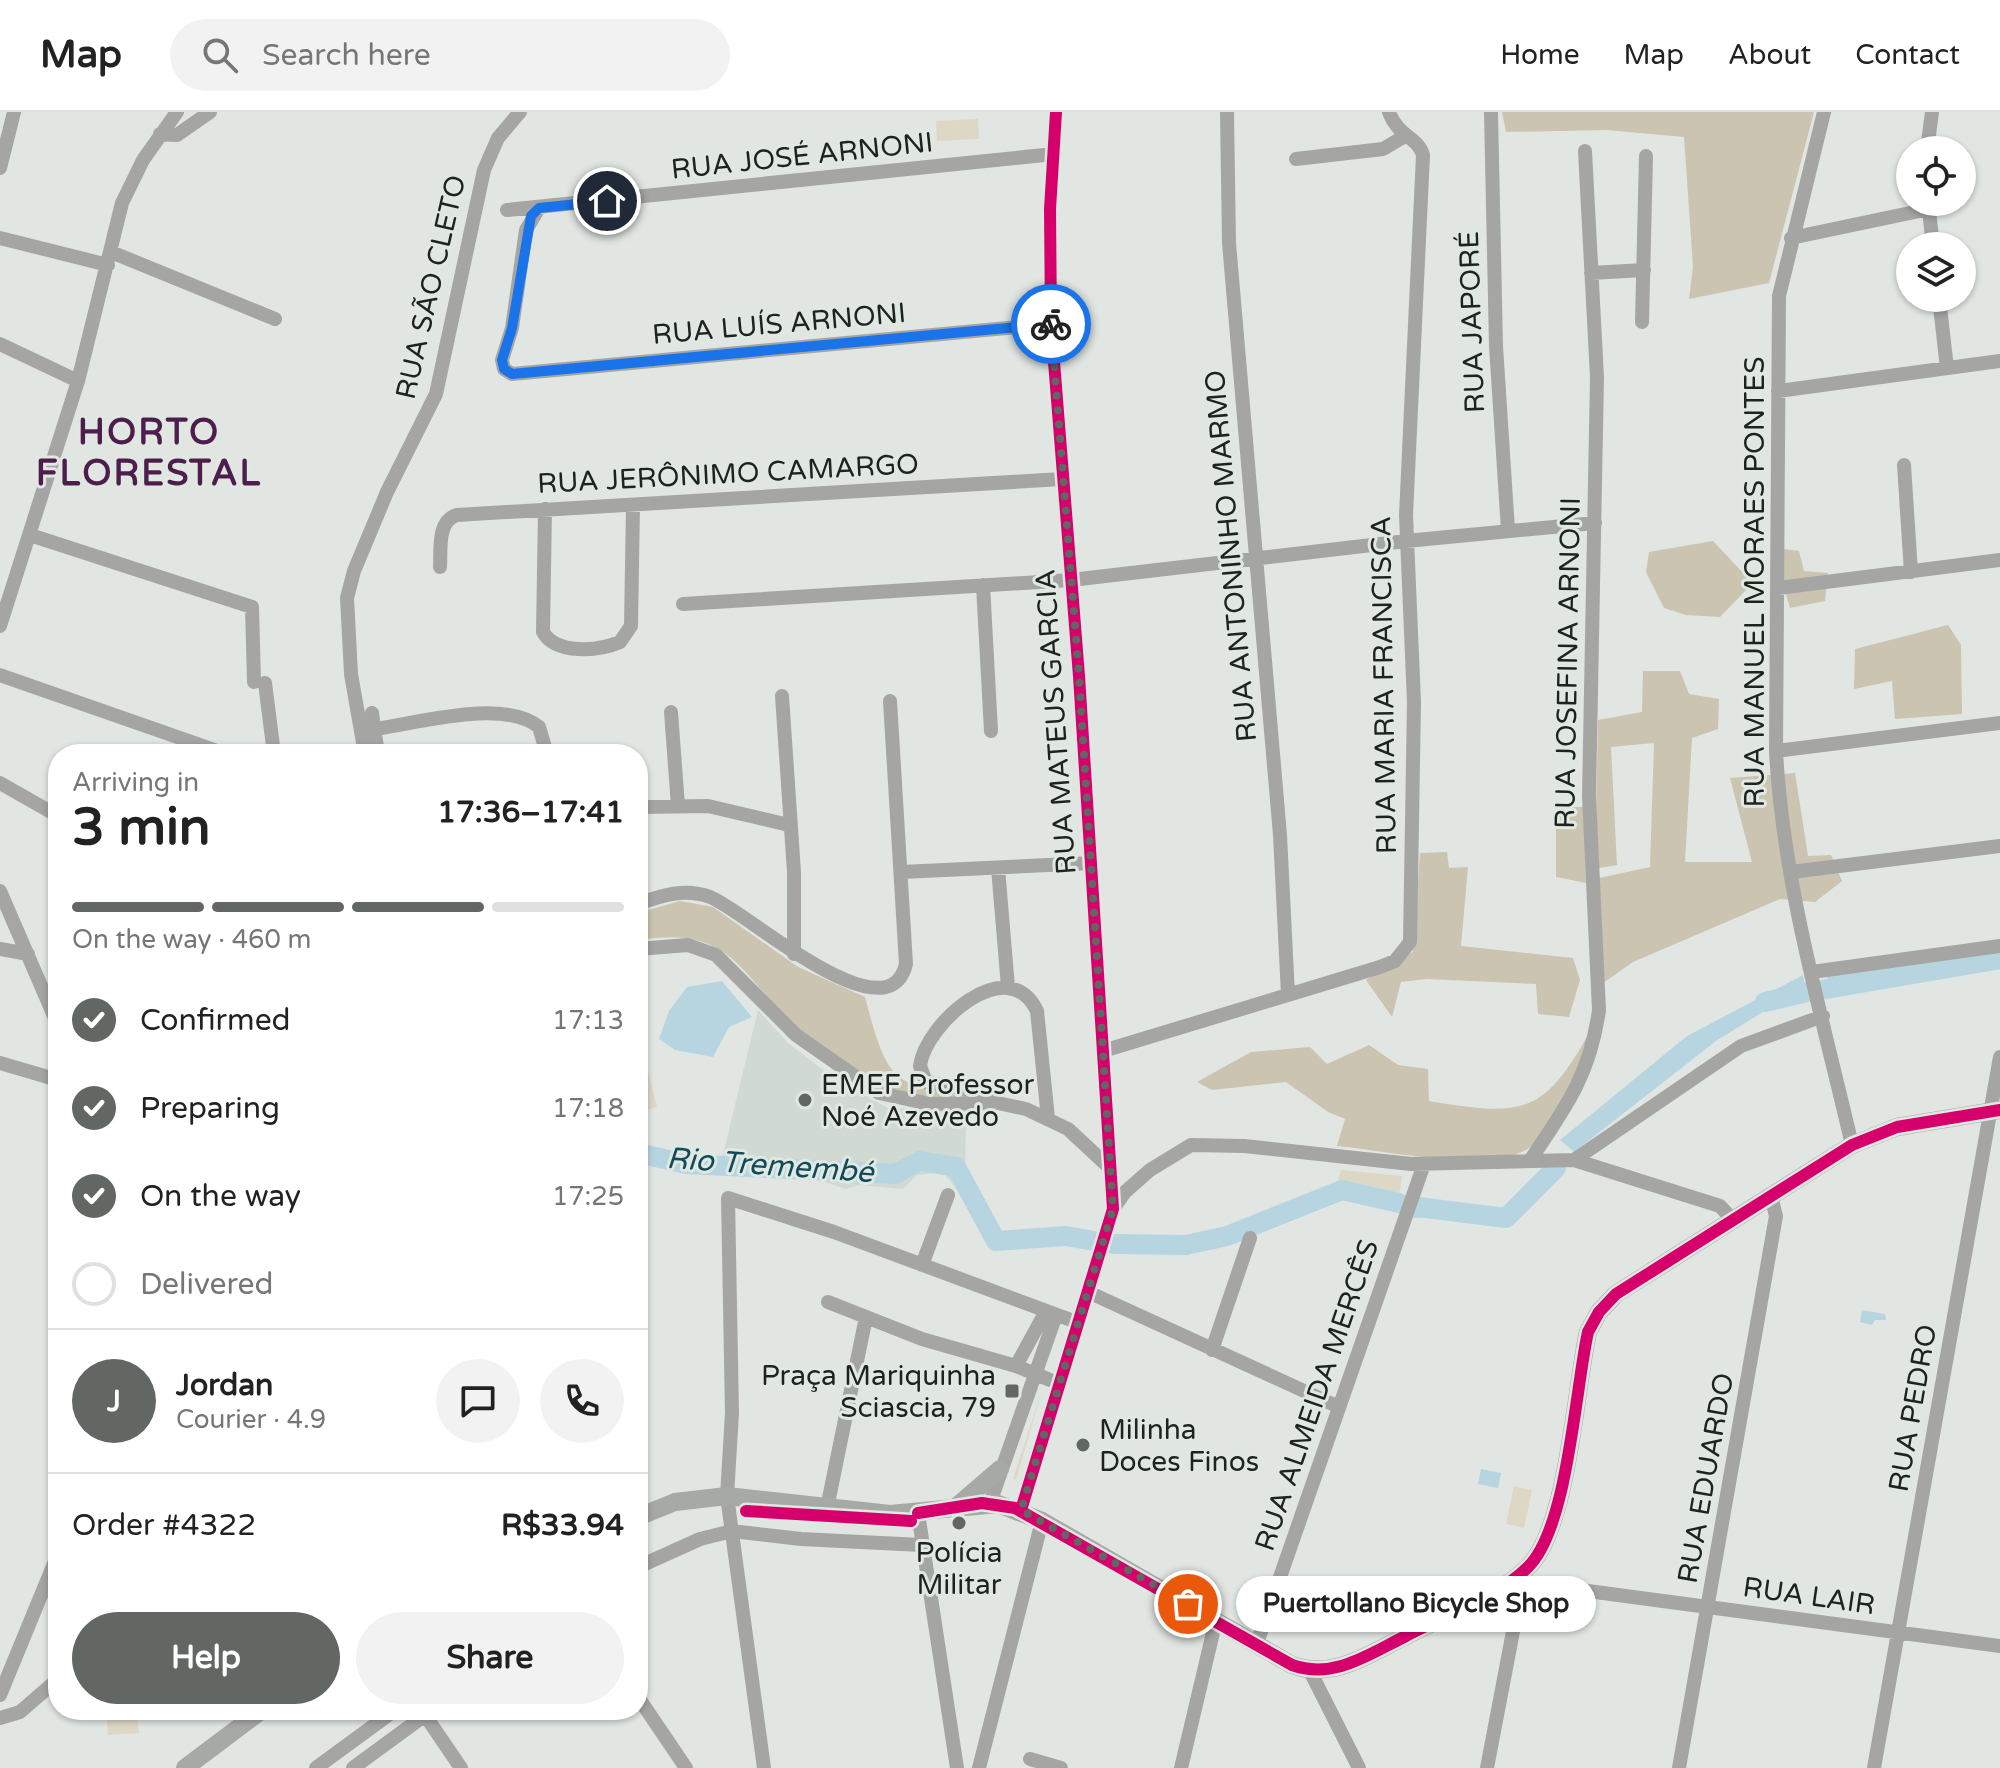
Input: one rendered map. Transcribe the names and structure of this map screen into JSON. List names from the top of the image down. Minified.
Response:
{"streets":{"street":["RUA JOSÉ ARNONI","RUA SÃO CLETO","RUA JAPORÉ","RUA LUÍS ARNONI","RUA JERÔNIMO CAMARGO","RUA ANTONINHO MARMO","RUA MANUEL MORAES PONTES","RUA JOSEFINA ARNONI","RUA MARIA FRANCISCA","RUA MATEUS GARCIA","RUA ALMEIDA MERCÊS","RUA PEDRO","RUA EDUARDO","RUA LAIR"]},"crossings":[["RUA JOSÉ ARNONI","RUA LUÍS ARNONI"],["RUA JOSÉ ARNONI","RUA MATEUS GARCIA"],["RUA LUÍS ARNONI","RUA MATEUS GARCIA"],["RUA JERÔNIMO CAMARGO","RUA MATEUS GARCIA"],["RUA ANTONINHO MARMO","RUA MARIA FRANCISCA"],["RUA MARIA FRANCISCA","RUA MATEUS GARCIA"],["RUA PEDRO","RUA LAIR"],["RUA EDUARDO","RUA LAIR"]],"districts":["HORTO FLORESTAL"],"water":["Rio Tremembé"],"places":{"other":["EMEF Professor Noé Azevedo","Milinha Doces Finos","Polícia Militar","Puertollano Bicycle Shop"],"transit":["Praça Mariquinha Sciascia, 79"]},"page":{"header":"Map","search":"Search here","nav":["Home","Map","About","Contact"],"heading":["3 min","Arriving in","17:36–17:41"],"panel":["Jordan","Courier · 4.9","Order #4322","R$33.94"],"bar":"On the way · 460 m","list":[["Confirmed","17:13"],["Preparing","17:18"],["On the way","17:25"],"Delivered"],"round":"J","bubble":"Puertollano Bicycle Shop","buttons":["Help","Share"]}}
